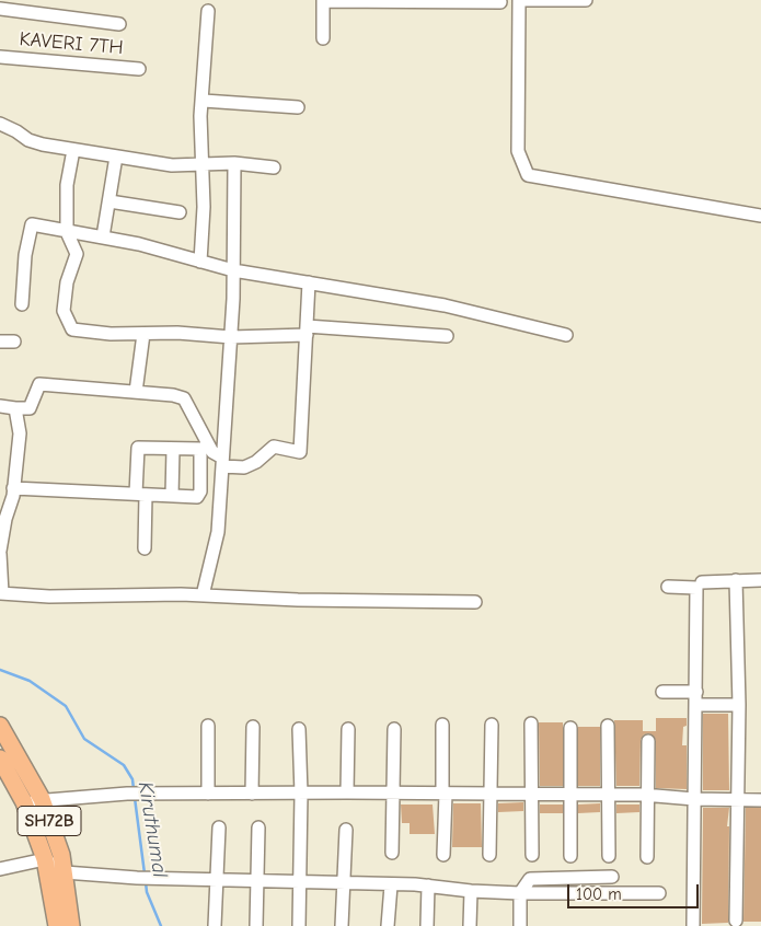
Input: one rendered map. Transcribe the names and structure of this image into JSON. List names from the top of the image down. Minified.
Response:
{"streets":{"main road":["SH72B"],"street":["KAVERI 7TH"]},"water":["Kiruthumal"],"scale_bar":"100 m"}
